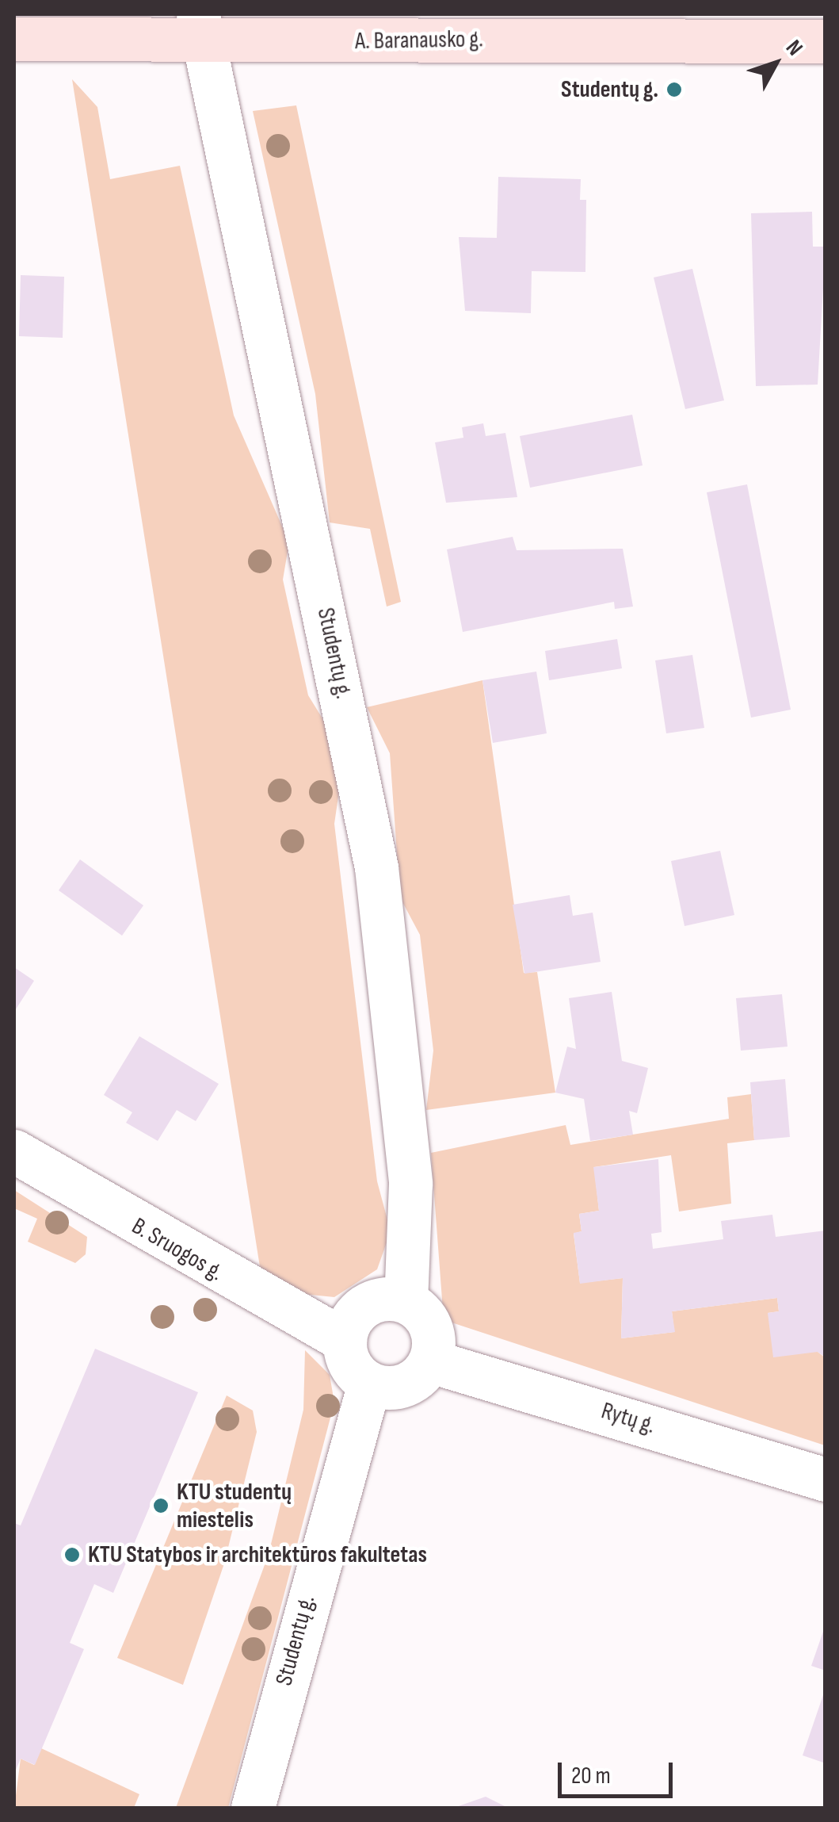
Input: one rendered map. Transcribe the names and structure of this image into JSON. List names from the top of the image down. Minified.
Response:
{"streets":{"street":["A. Baranausko g.","Studentų g.","B. Sruogos g.","Rytų g."]},"crossings":[["A. Baranausko g.","Studentų g."],["Studentų g.","B. Sruogos g."],["Studentų g.","Rytų g."],["B. Sruogos g.","Rytų g."]],"places":["Studentų g.","KTU studentų miestelis","KTU Statybos ir architektūros fakultetas"],"scale_bar":"20 m","north":"top right"}
